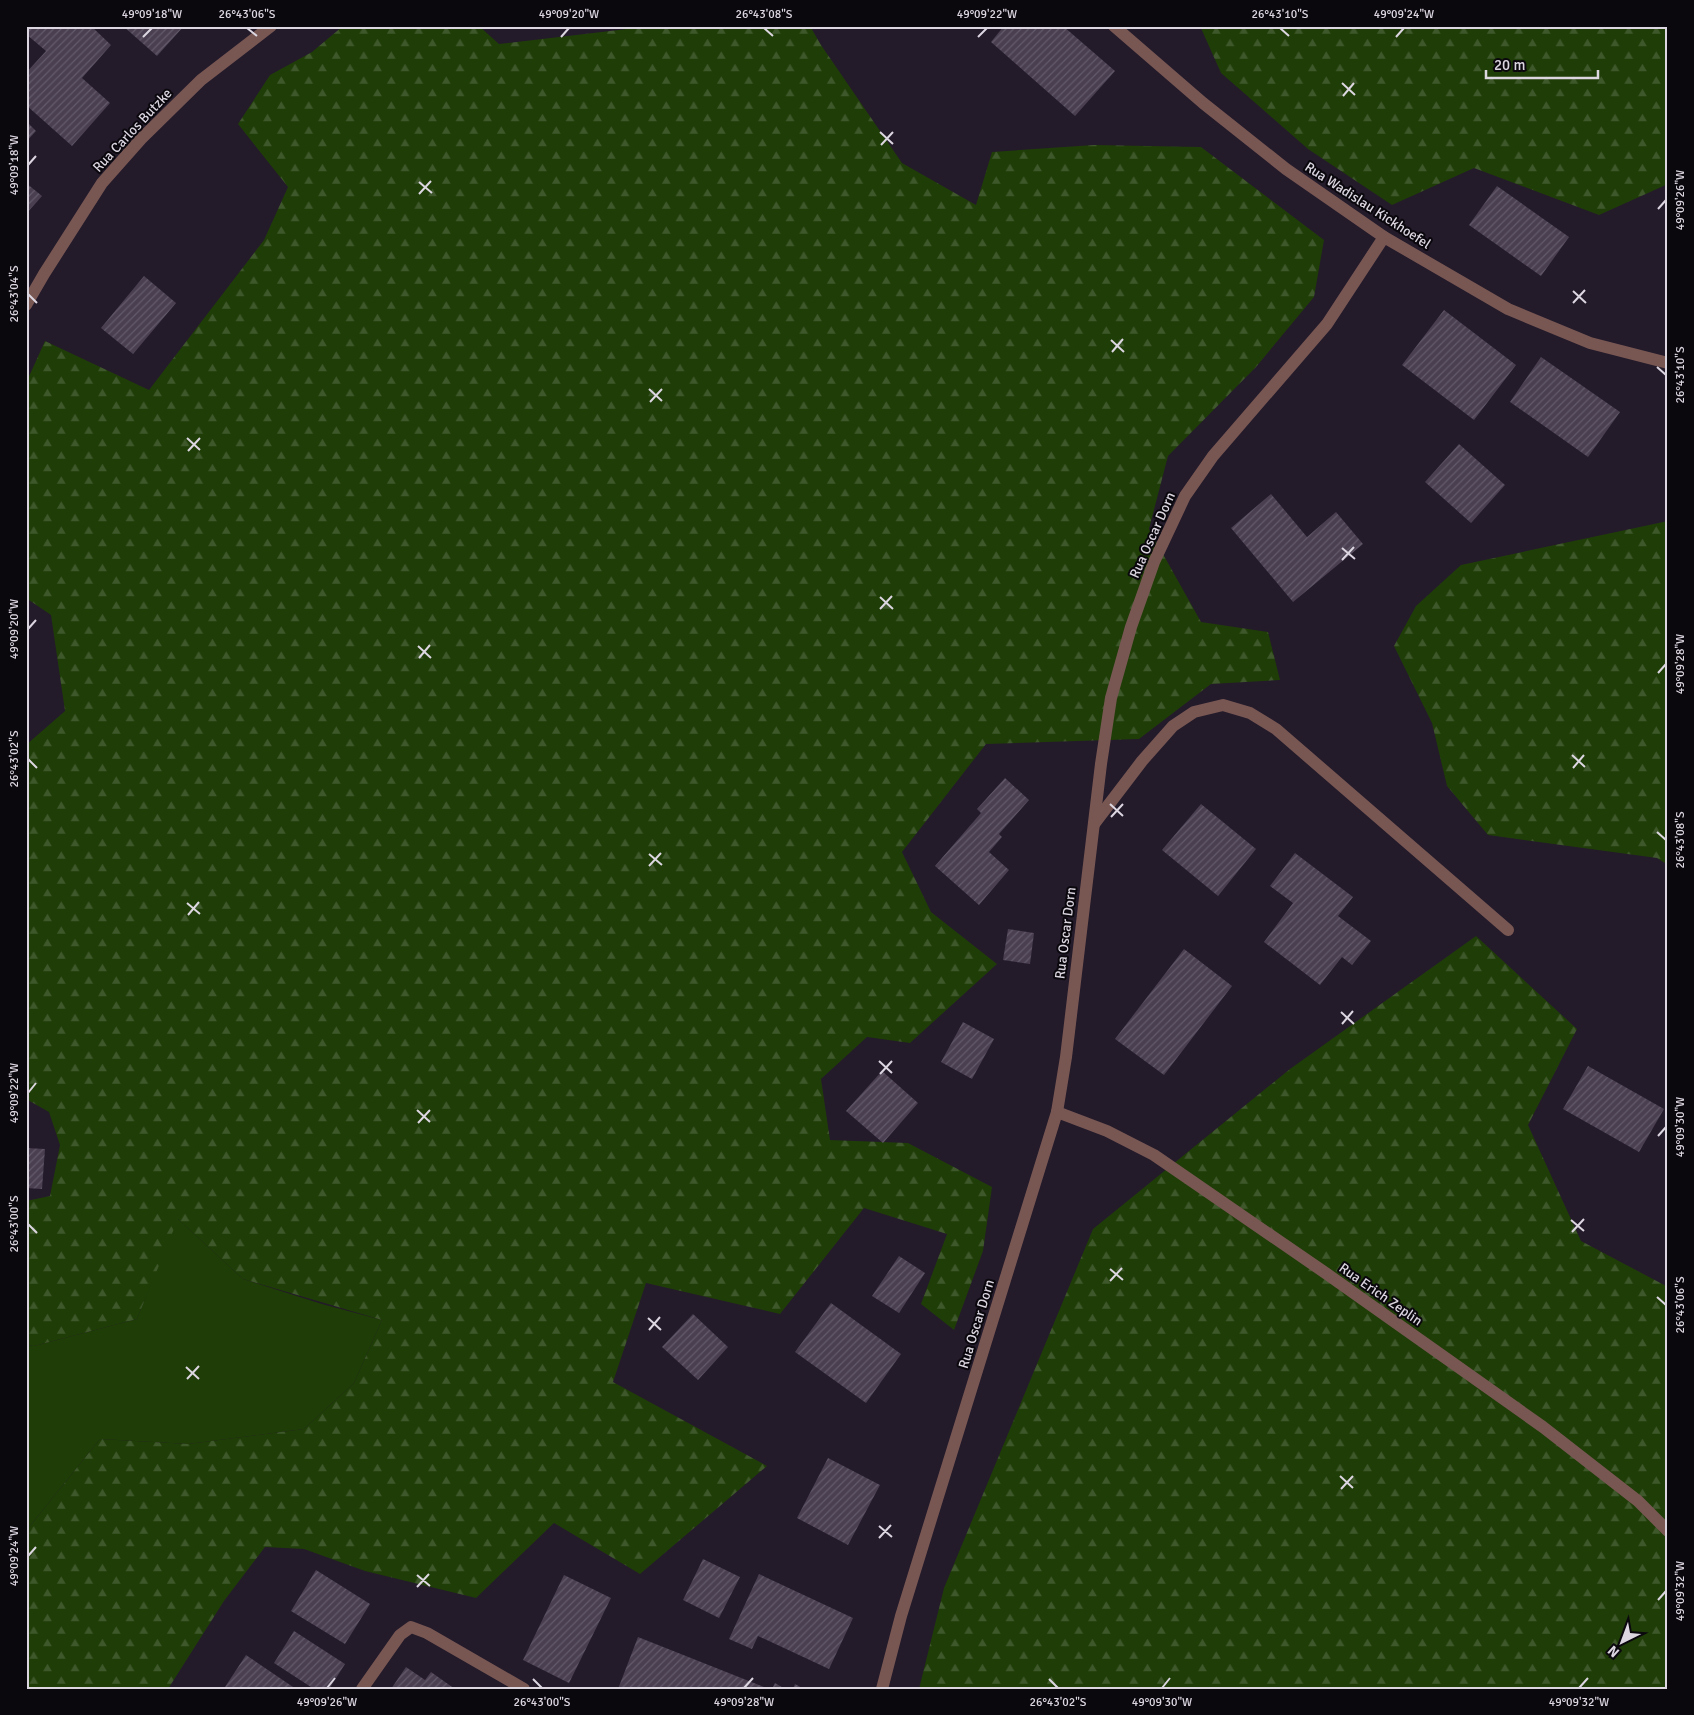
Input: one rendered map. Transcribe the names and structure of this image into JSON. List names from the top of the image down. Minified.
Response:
{"streets":{"street":["Rua Carlos Butzke","Rua Wadislau Kickhoefel","Rua Oscar Dorn","Rua Erich Zeplin"]},"crossings":[["Rua Wadislau Kickhoefel","Rua Oscar Dorn"],["Rua Oscar Dorn","Rua Erich Zeplin"]],"scale_bar":"20 m","north":"bottom left","coordinates":["49°09'18\"W","26°43'06\"S","49°09'20\"W","26°43'08\"S","49°09'22\"W","26°43'10\"S","49°09'24\"W","49°09'26\"W","26°43'04\"S","49°09'28\"W","26°43'02\"S","49°09'30\"W","26°43'00\"S","49°09'32\"W"]}
